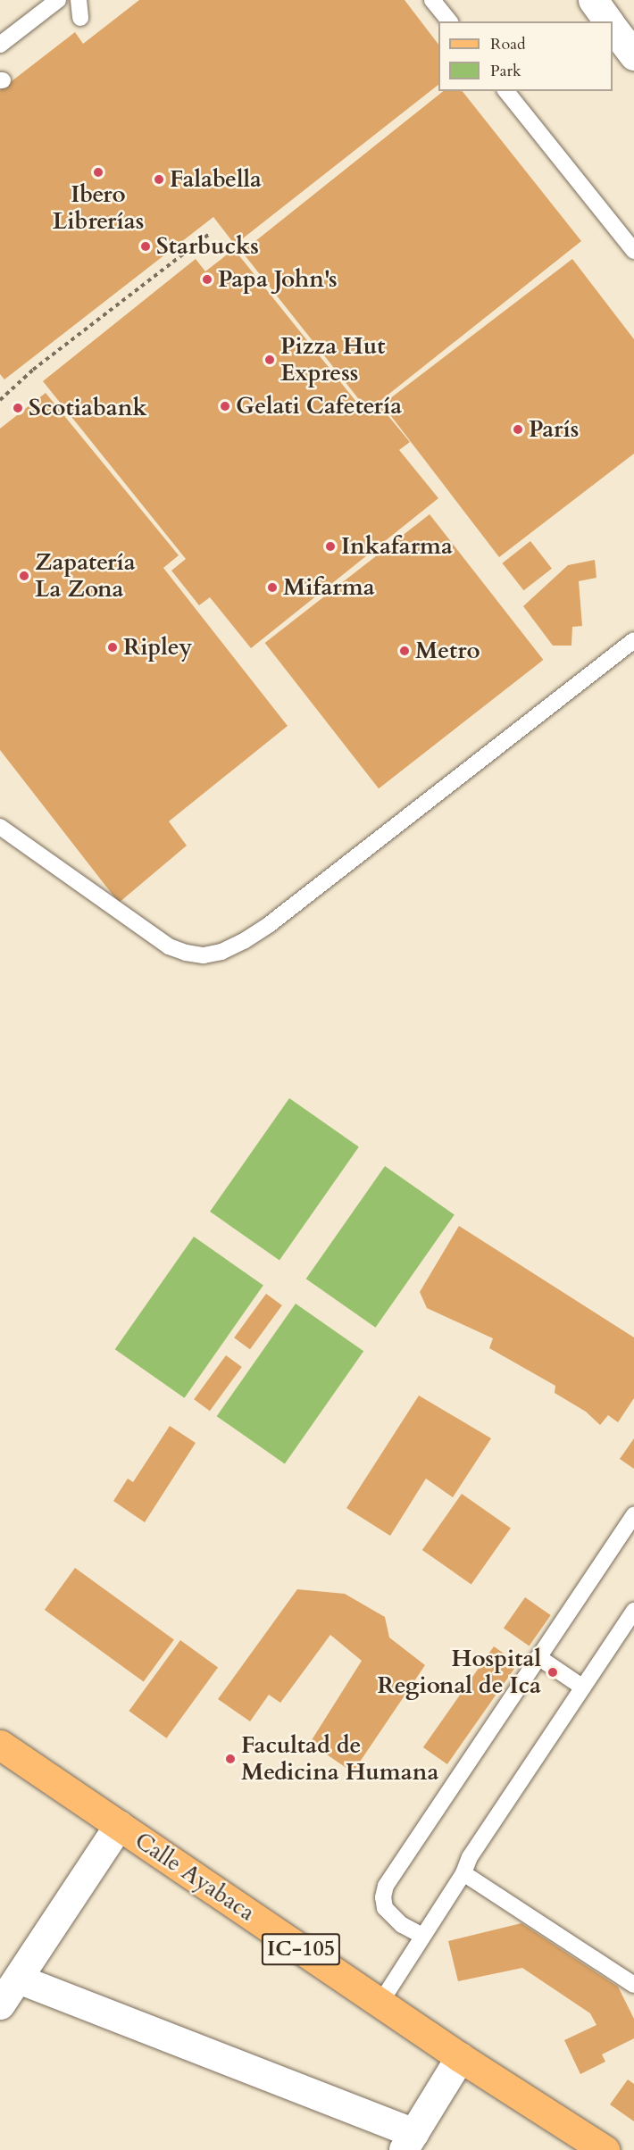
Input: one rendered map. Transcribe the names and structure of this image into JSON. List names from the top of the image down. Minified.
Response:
{"streets":{"main road":["Calle Ayabaca","IC-105"]},"places":["Ibero Librerías","Falabella","Starbucks","Papa John's","Pizza Hut Express","Gelati Cafetería","Scotiabank","París","Inkafarma","Zapatería La Zona","Mifarma","Ripley","Metro","Hospital Regional de Ica","Facultad de Medicina Humana"],"legend":["Road","Park"]}
